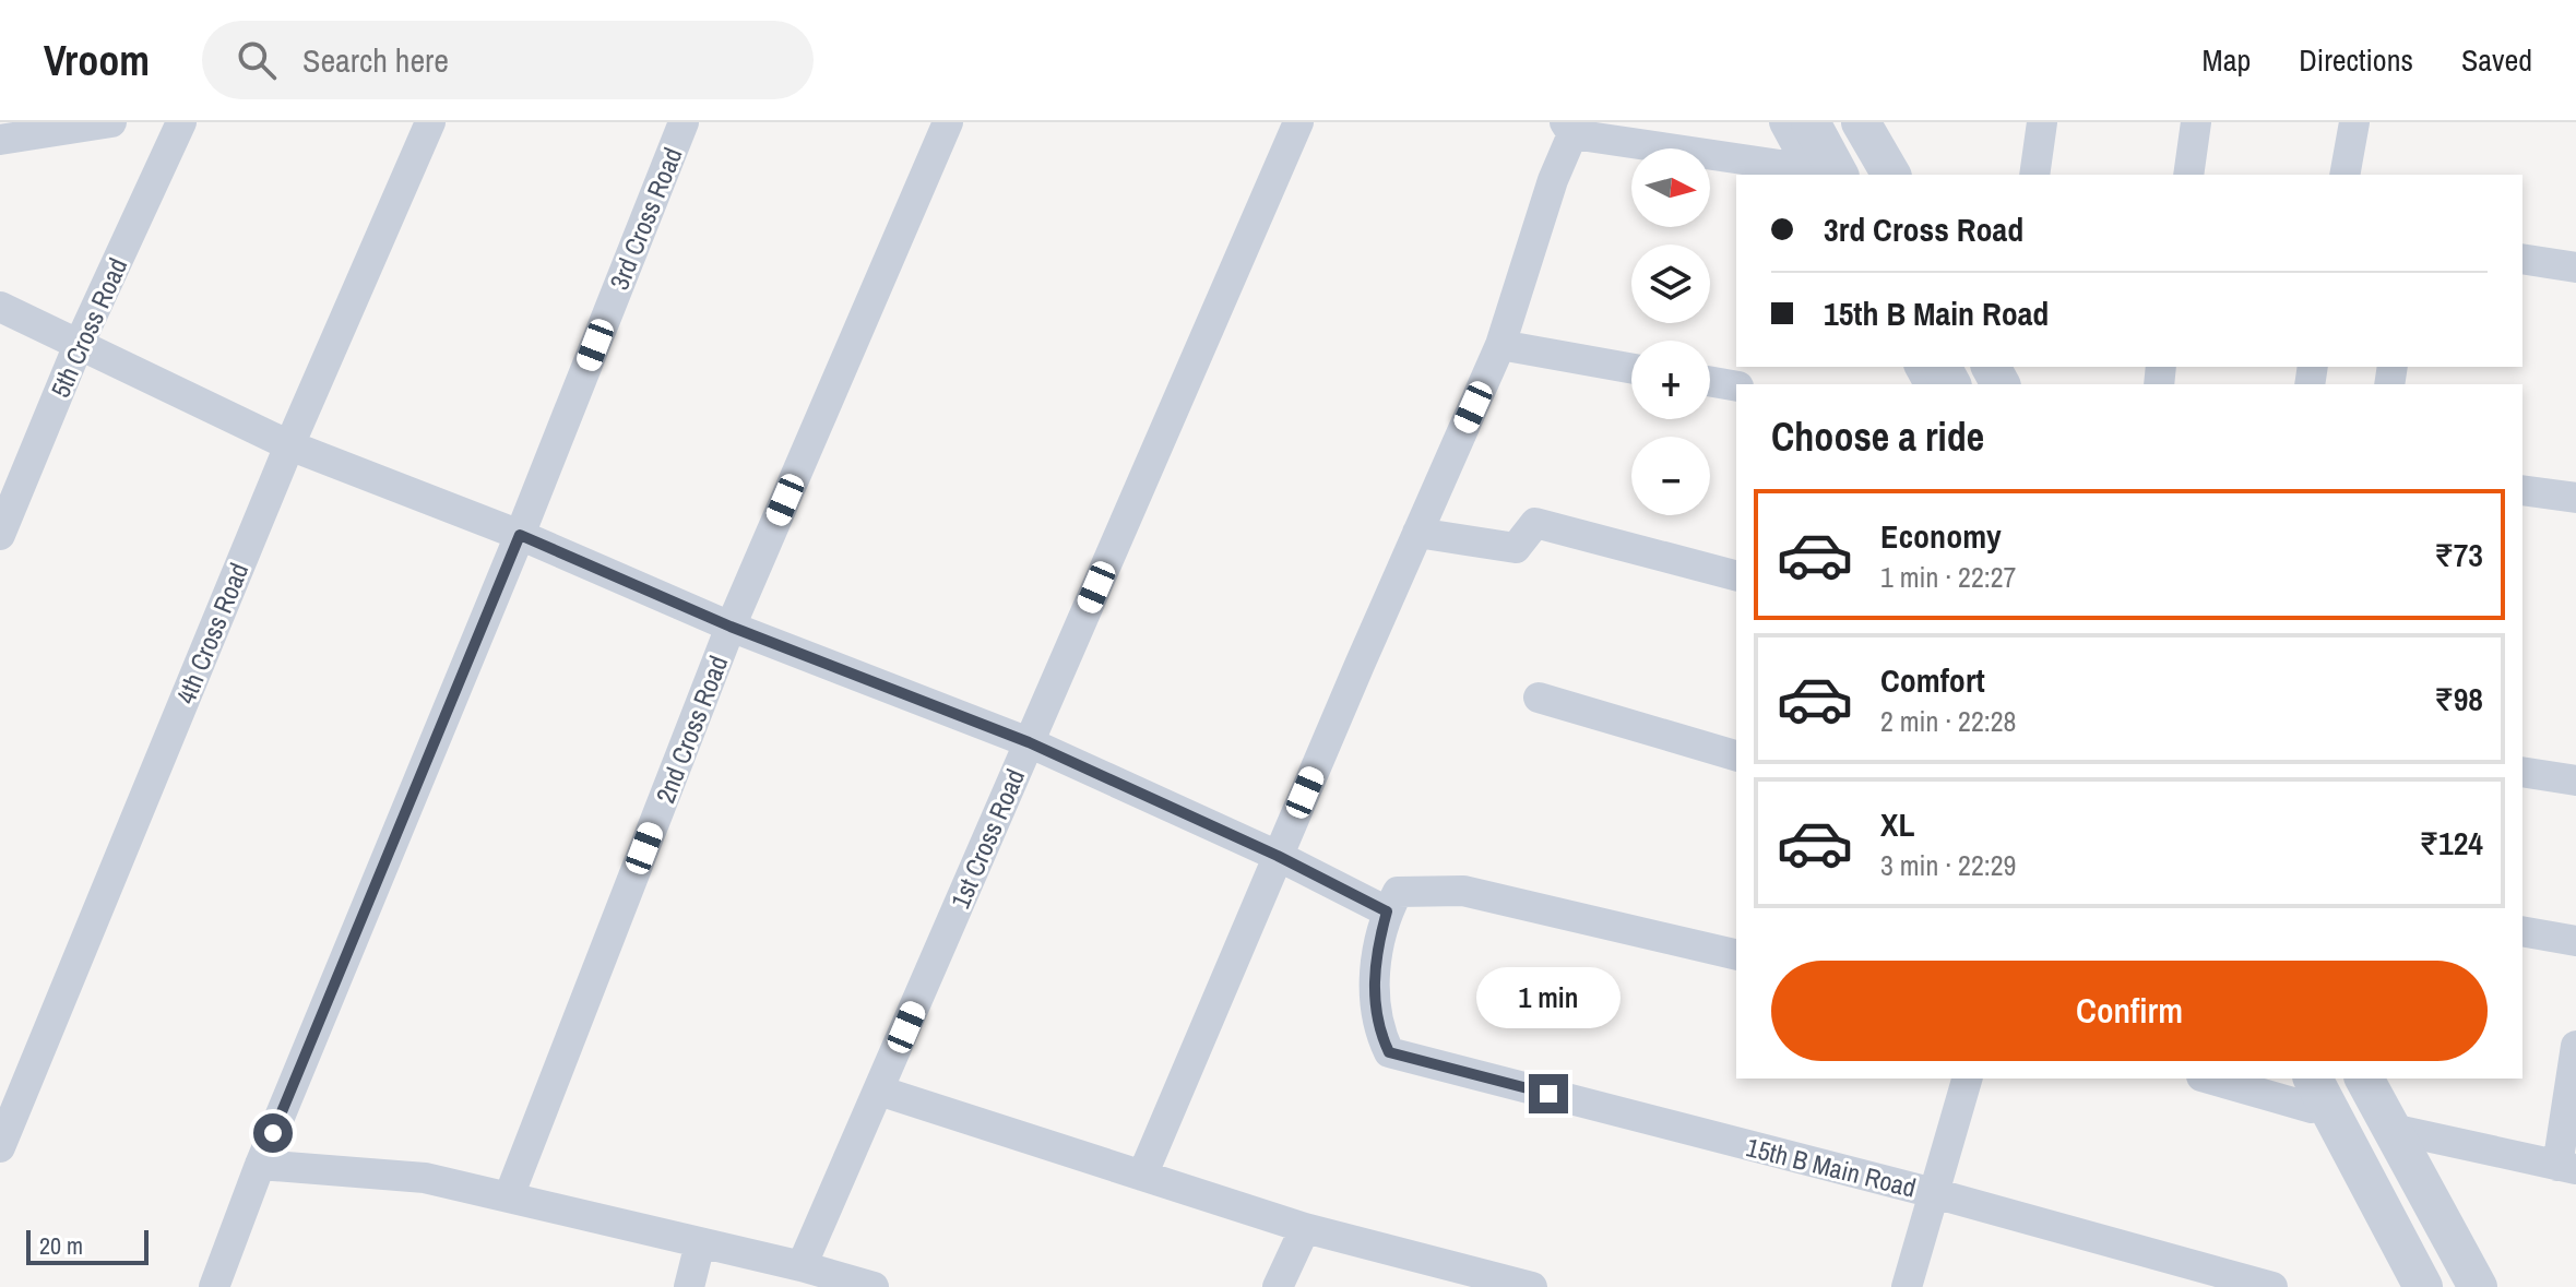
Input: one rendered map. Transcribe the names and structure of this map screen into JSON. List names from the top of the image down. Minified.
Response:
{"streets":{"street":["3rd Cross Road","5th Cross Road","4th Cross Road","2nd Cross Road","1st Cross Road","15th B Main Road"]},"scale_bar":"20 m","north":"right","page":{"header":"Vroom","search":"Search here","nav":["Map","Directions","Saved"],"map_buttons":["+","−"],"banner":["3rd Cross Road","15th B Main Road"],"heading":"Choose a ride","list":[{"name":"Economy","note":"1 min · 22:27","value":"₹73"},{"name":"Comfort","note":"2 min · 22:28","value":"₹98"},{"name":"XL","note":"3 min · 22:29","value":"₹124"}],"buttons":"Confirm","bubble":"1 min","scale":"20 m"}}
